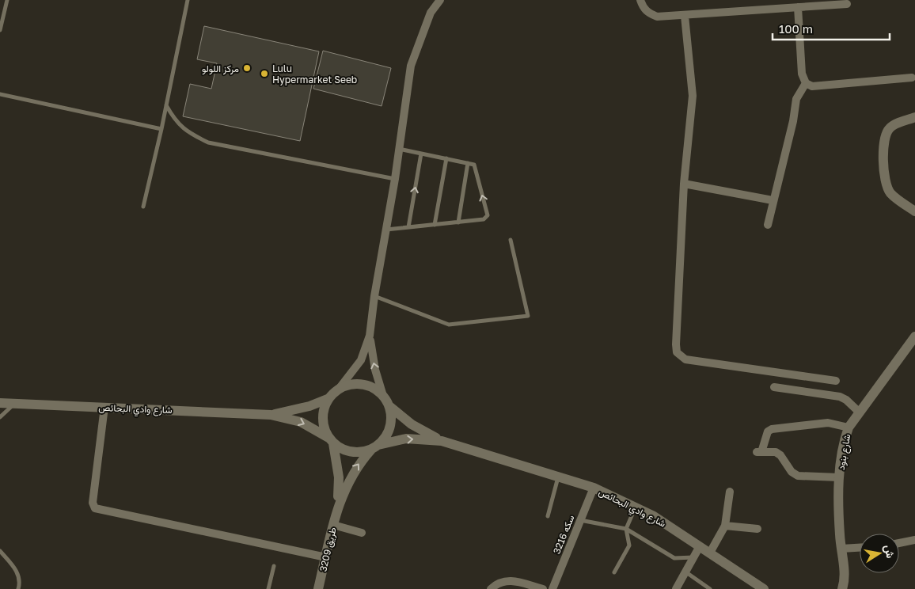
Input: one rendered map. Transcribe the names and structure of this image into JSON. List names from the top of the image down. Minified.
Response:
{"streets":{"street":["شارع وادي البحائص","شارع بنود","سكه 3216","طريق 3209"]},"crossings":[["شارع وادي البحائص","سكه 3216"]],"places":["مركز اللولو","Lulu Hypermarket Seeb"],"scale_bar":"100 m","north":"right"}
